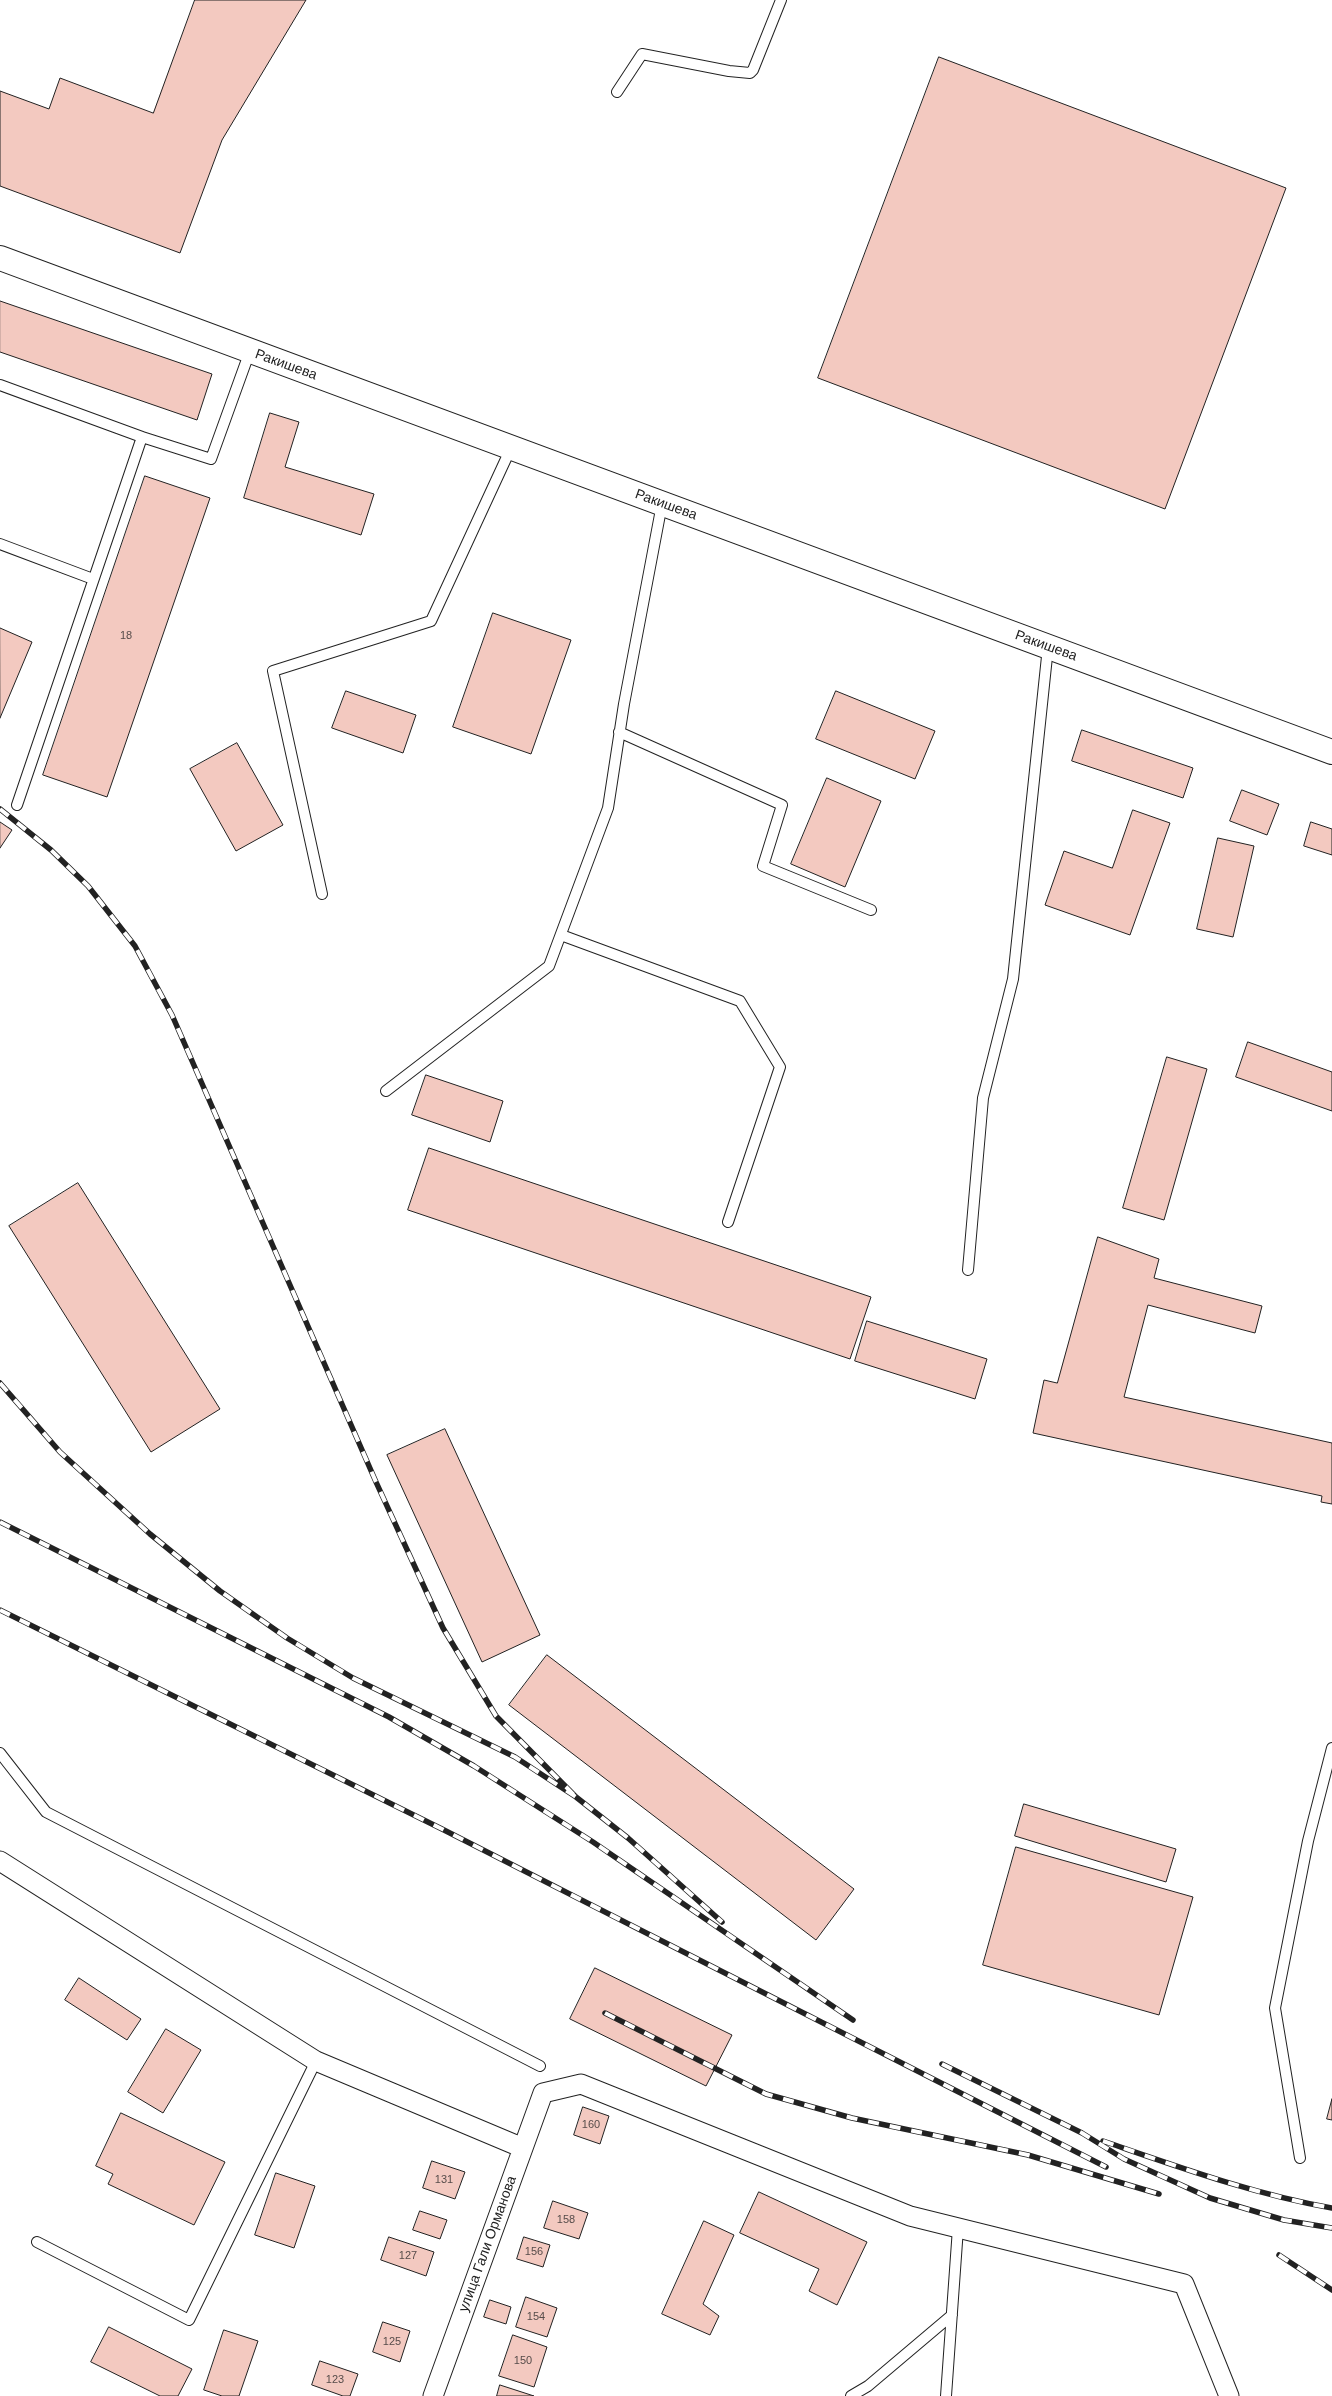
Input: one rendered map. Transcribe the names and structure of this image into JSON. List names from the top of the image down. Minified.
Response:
{"streets":{"street":["Ракишева","улица Гали Орманова"]},"house_numbers":["18","160","131","158","156","127","154","125","150","123"]}
